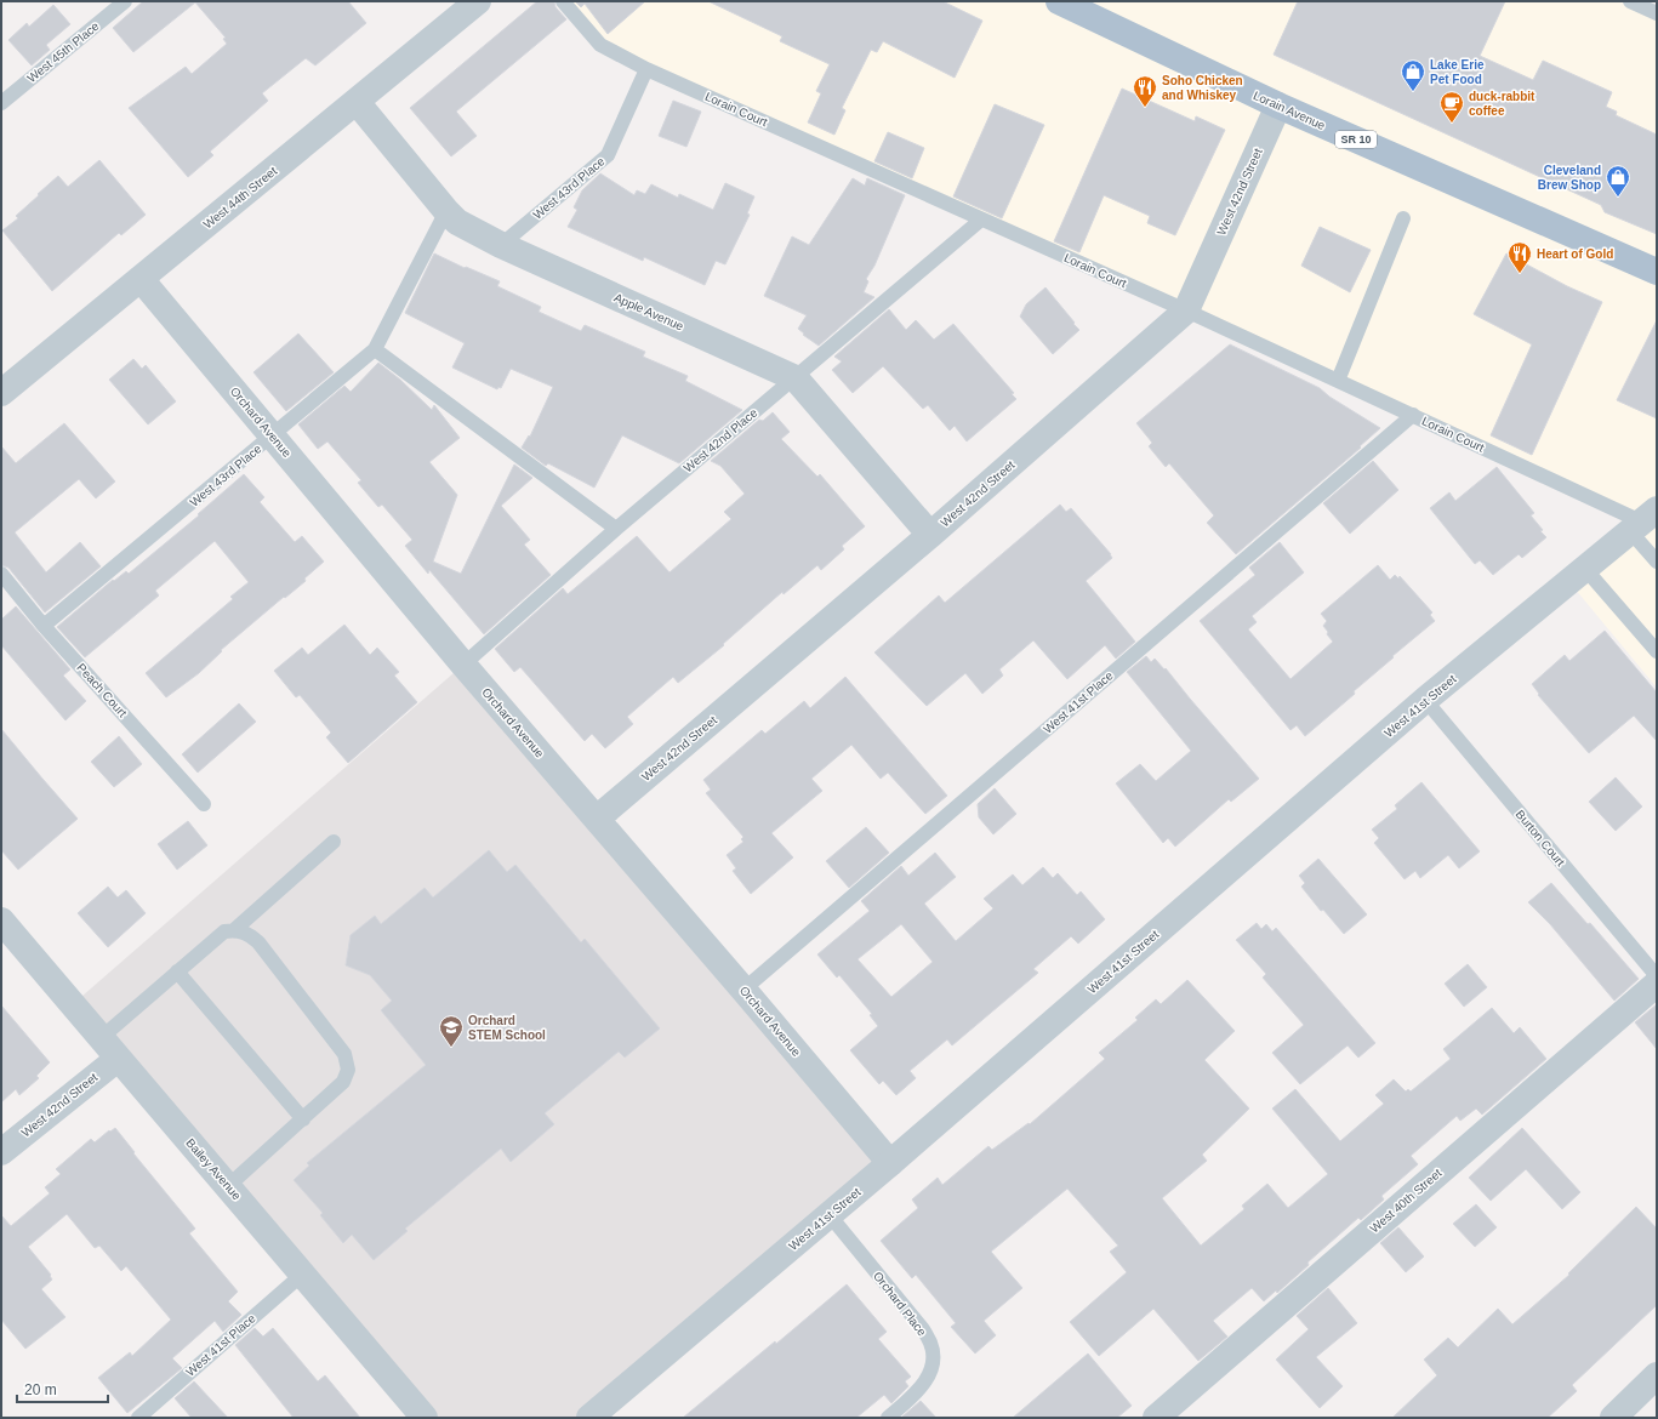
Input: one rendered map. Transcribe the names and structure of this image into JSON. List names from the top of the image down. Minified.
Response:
{"streets":{"main road":["Lorain Avenue","SR 10"],"street":["West 42nd Street","West 44th Street","Apple Avenue","Orchard Avenue","West 41st Street","Bailey Avenue","West 40th Street"],"lane":["West 45th Place","Lorain Court","West 43rd Place","West 42nd Place","Peach Court","West 41st Place","Burton Court","Orchard Place"]},"crossings":[["Lorain Court","West 43rd Place"],["Lorain Court","West 42nd Street"],["Lorain Court","West 42nd Place"],["Lorain Court","West 41st Place"],["Lorain Court","West 41st Street"],["Lorain Avenue","West 42nd Street"],["West 43rd Place","Apple Avenue"],["West 43rd Place","Orchard Avenue"],["West 43rd Place","Peach Court"],["West 42nd Street","Apple Avenue"],["West 42nd Street","Orchard Avenue"],["West 42nd Street","Bailey Avenue"],["West 44th Street","Apple Avenue"],["West 44th Street","Orchard Avenue"],["Apple Avenue","West 42nd Place"],["Orchard Avenue","West 42nd Place"],["Orchard Avenue","West 41st Place"],["Orchard Avenue","West 41st Street"],["West 41st Place","Bailey Avenue"],["West 41st Street","Burton Court"],["West 41st Street","Orchard Place"]],"places":{"shop":["Lake Erie Pet Food","Cleveland Brew Shop"],"restaurant":["Soho Chicken and Whiskey","Heart of Gold"],"cafe":["duck-rabbit coffee"],"school or university":["Orchard STEM School"]},"scale_bar":"20 m"}
